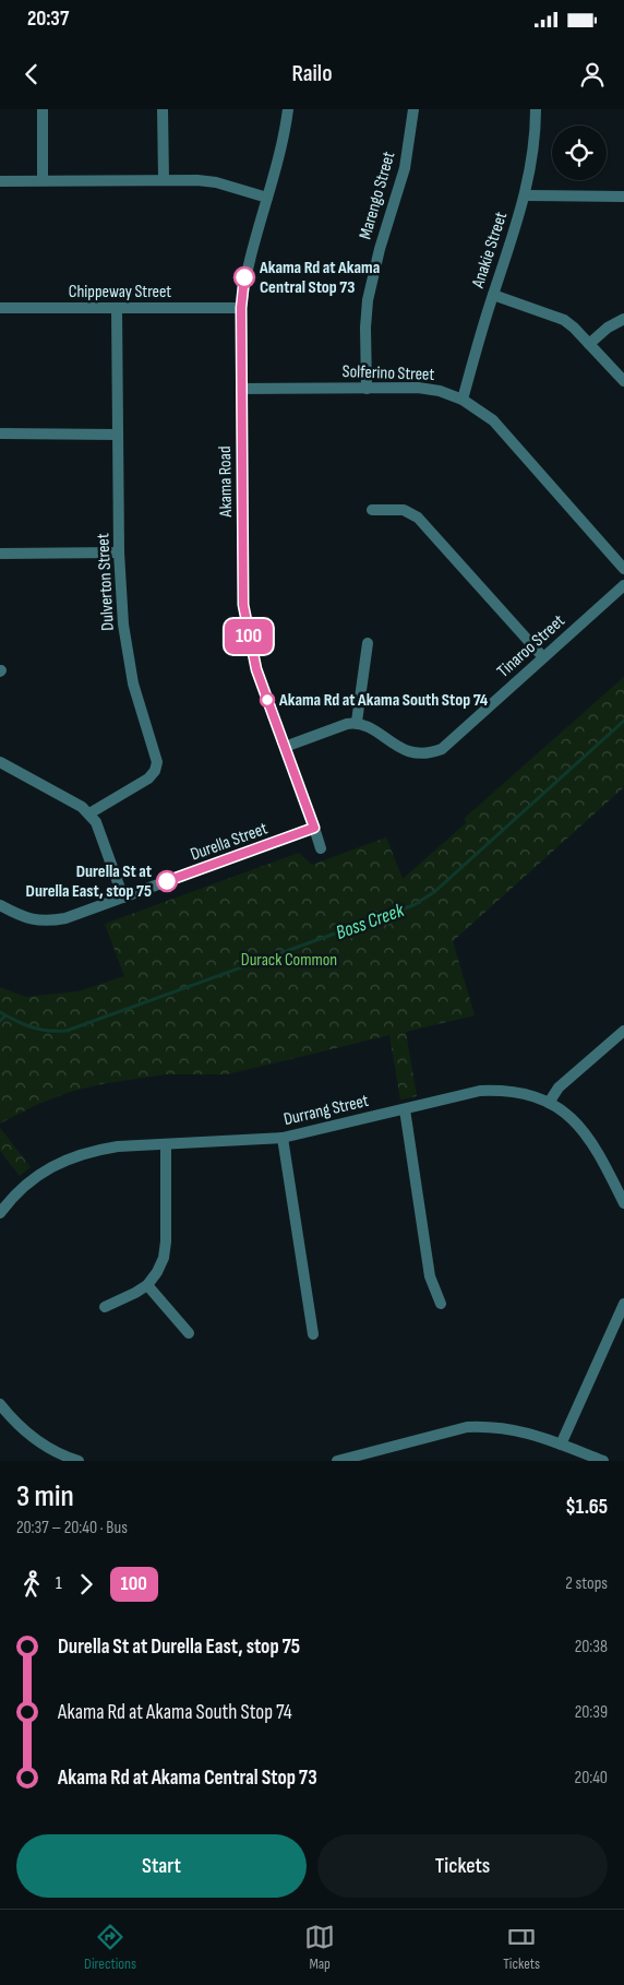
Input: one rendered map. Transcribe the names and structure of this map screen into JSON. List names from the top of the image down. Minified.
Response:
{"streets":{"street":["Marengo Street","Anakie Street","Chippeway Street","Solferino Street","Akama Road","Dulverton Street","Tinaroo Street","Durella Street","Durrang Street"]},"crossings":[["Marengo Street","Solferino Street"],["Anakie Street","Solferino Street"],["Chippeway Street","Akama Road"],["Chippeway Street","Dulverton Street"],["Solferino Street","Akama Road"],["Akama Road","Durella Street"]],"water":["Boss Creek"],"parks":["Durack Common"],"places":["Akama Rd at Akama Central Stop 73","Akama Rd at Akama South Stop 74","Durella St at Durella East, stop 75"],"lines":["bus line 100"],"page":{"status":"20:37","header":"Railo","on_map":"100","heading":["3 min","20:37 – 20:40 · Bus","$1.65"],"legs":["1","100","2 stops"],"list":[{"name":"Durella St at Durella East, stop 75","value":"20:38"},{"name":"Akama Rd at Akama South Stop 74","value":"20:39"},{"name":"Akama Rd at Akama Central Stop 73","value":"20:40"}],"buttons":["Start","Tickets"],"tabs":["Directions","Map","Tickets"]}}
